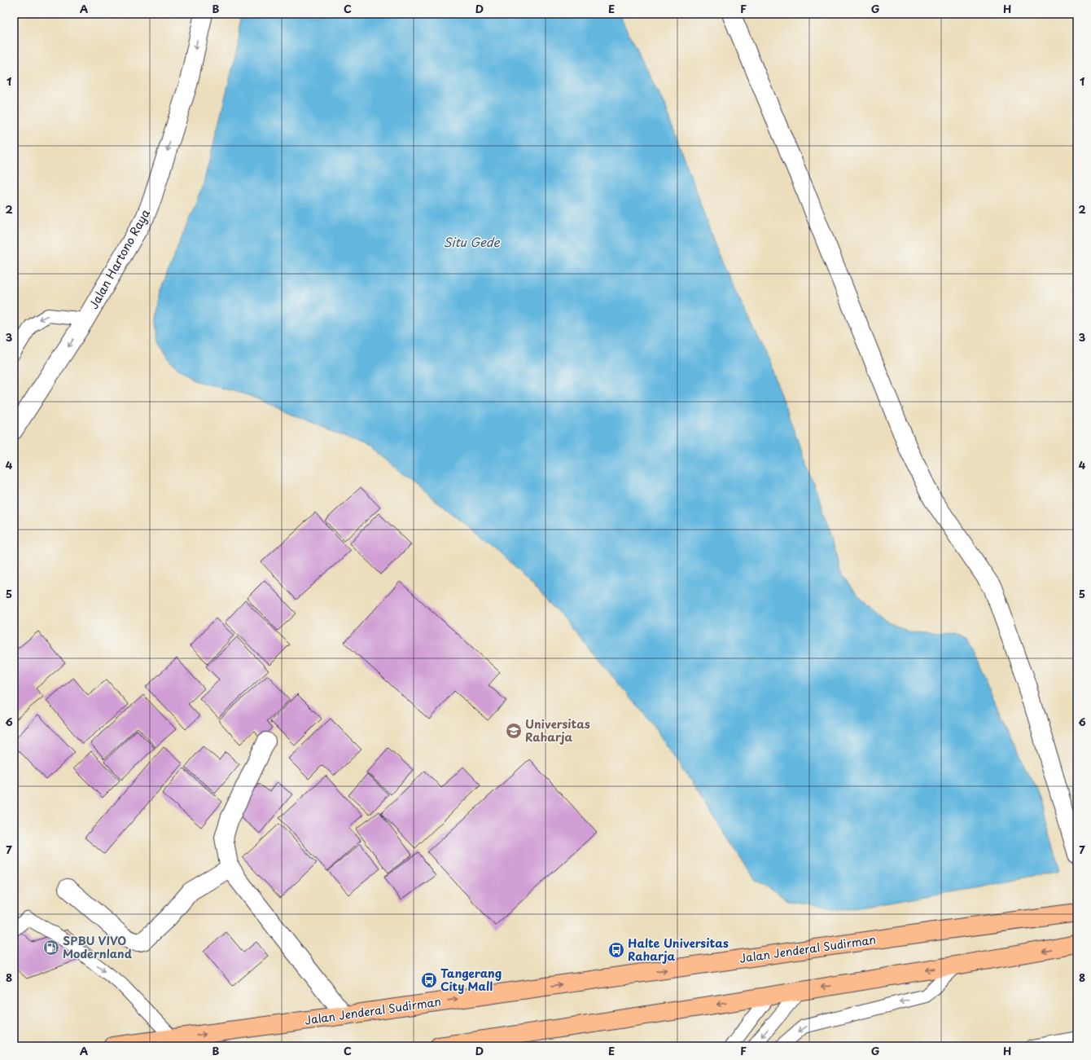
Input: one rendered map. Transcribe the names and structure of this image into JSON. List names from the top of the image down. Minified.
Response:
{"streets":{"main road":["Jalan Jenderal Sudirman"],"street":["Jalan Hartono Raya"]},"one_way":["Jalan Hartono Raya"],"water":["Situ Gede"],"places":{"school or university":["Universitas Raharja"],"fuel station":["SPBU VIVO Modernland"],"bus stop":["Halte Universitas Raharja","Tangerang City Mall"]},"grid":{"columns":["A","B","C","D","E","F","G","H"],"rows":["1","2","3","4","5","6","7","8"]}}
